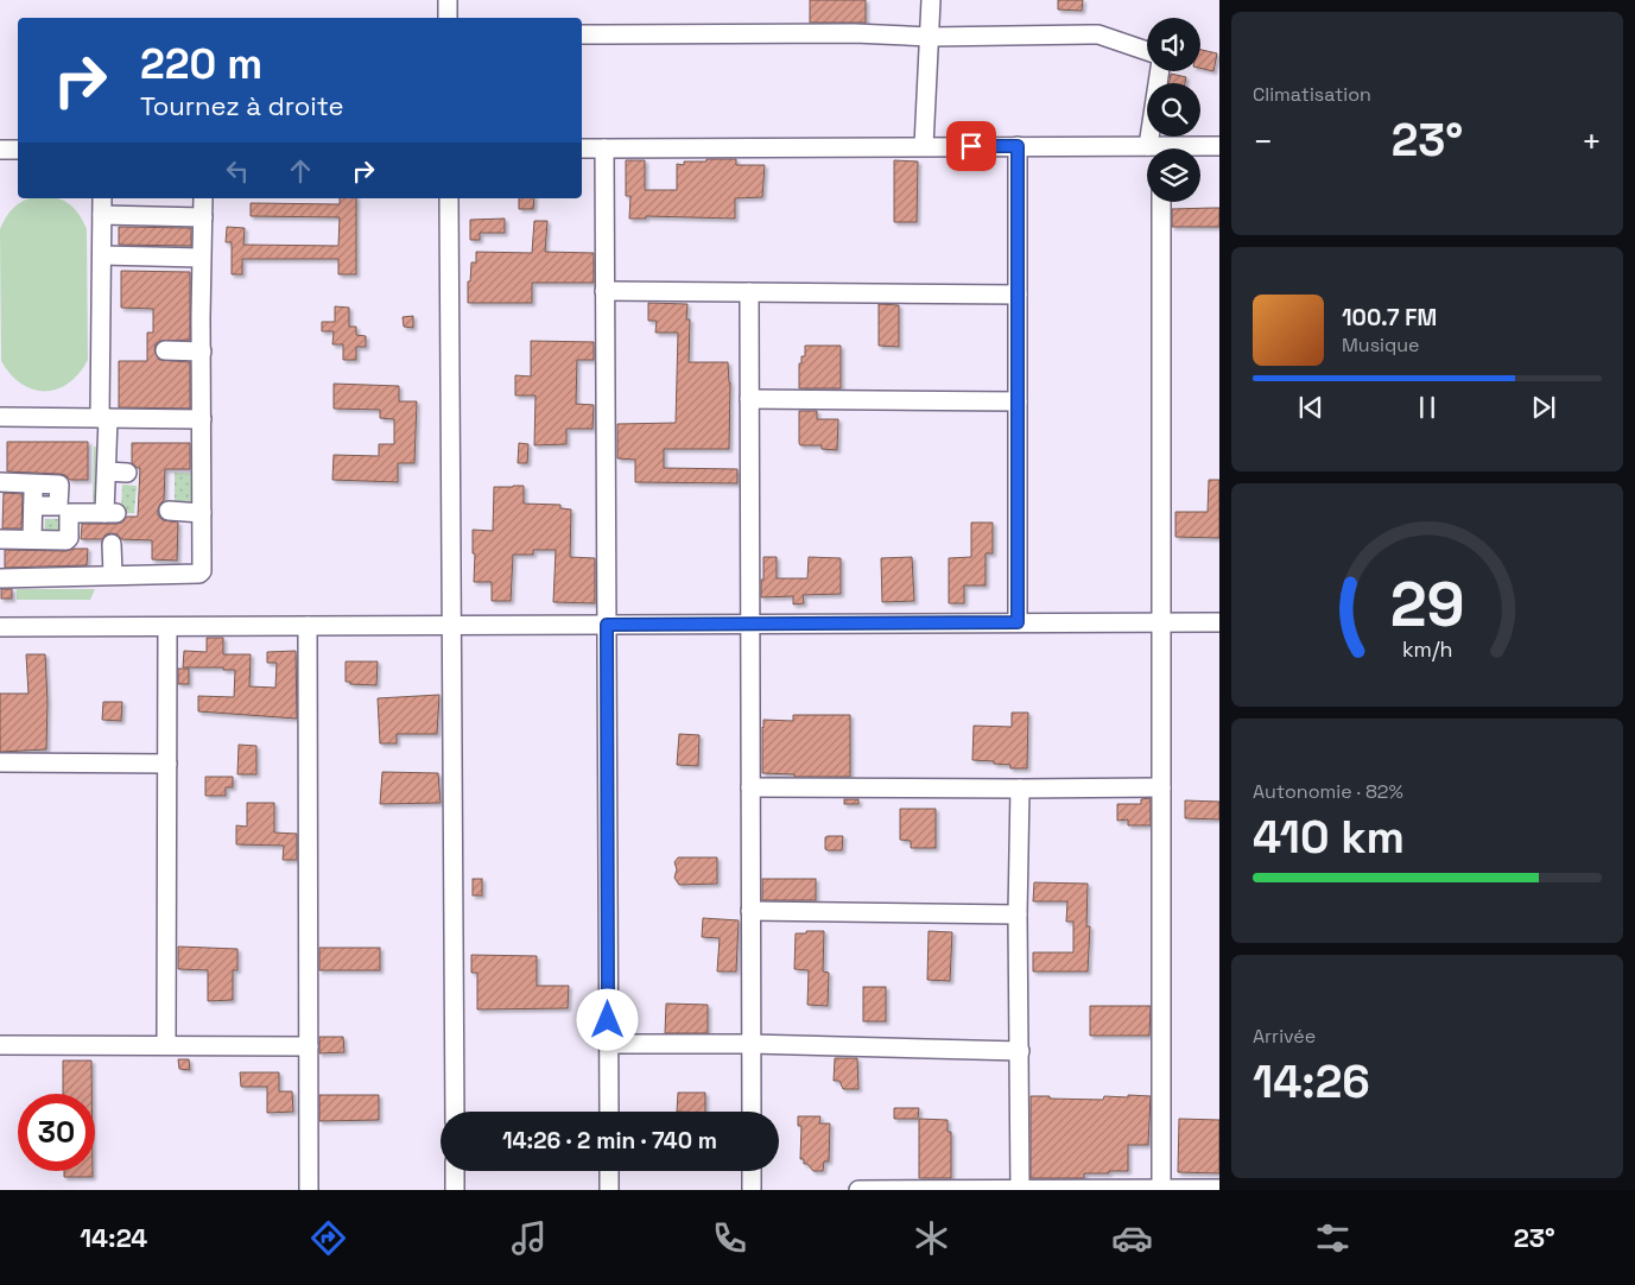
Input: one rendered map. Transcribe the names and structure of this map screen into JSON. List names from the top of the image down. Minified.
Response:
{"page":{"tile":["Climatisation",["Autonomie · 82%","410 km"],["Arrivée","14:26"]],"turn":["220 m","Tournez à droite"],"heat":["−","23°","+"],"song":["100.7 FM","Musique"],"limit":"30","trip":"14:26 · 2 min · 740 m","tabs":["14:24","23°"],"gauge":["29","km/h"]}}
